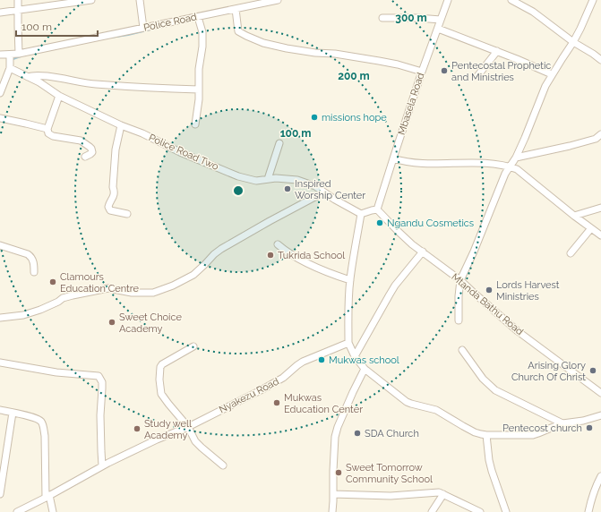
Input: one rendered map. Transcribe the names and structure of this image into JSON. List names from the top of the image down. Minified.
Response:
{"streets":{"street":["Police Road","Mbasela Road","Police Road Two","Mtanda Bathu Road","Nyakezu Road"]},"crossings":[["Mbasela Road","Mtanda Bathu Road"]],"places":["Pentecostal Prophetic and Ministries","missions hope","Inspired Worship Center","Ngandu Cosmetics","Tukrida School","Clamours Education Centre","Lords Harvest Ministries","Sweet Choice Academy","Mukwas school","Arising Glory Church Of Christ","Mukwas Education Center","Pentecost church","Study well Academy","SDA Church","Sweet Tomorrow Community School"],"scale_bar":"100 m","rings":["300 m","200 m","100 m"]}
